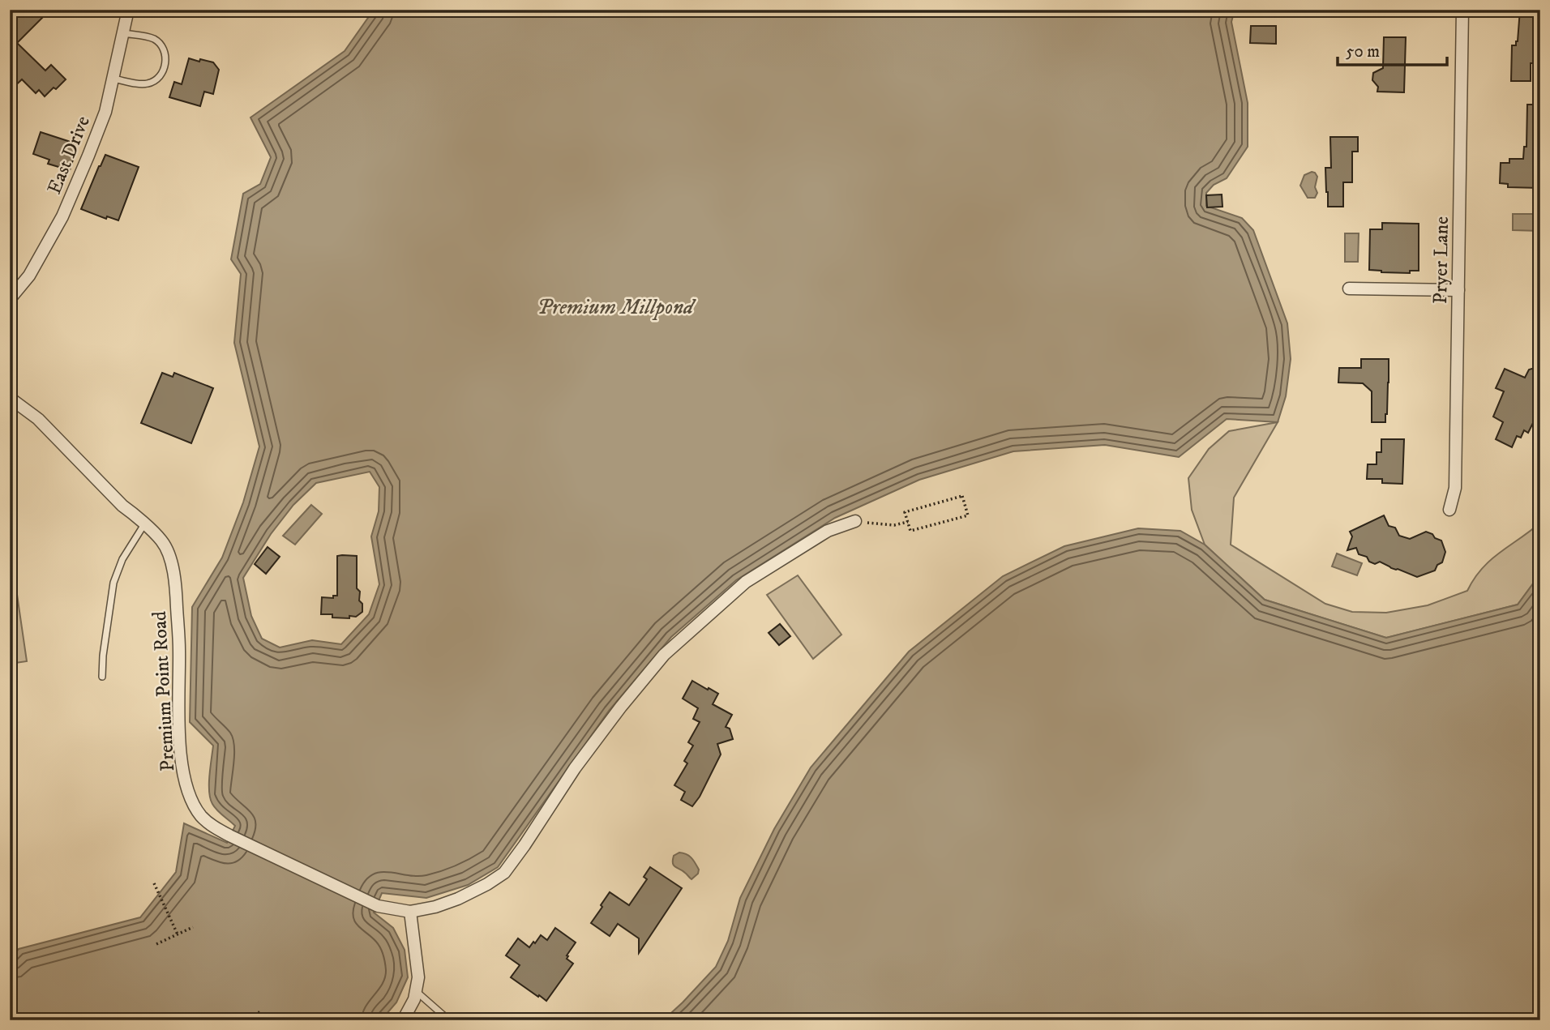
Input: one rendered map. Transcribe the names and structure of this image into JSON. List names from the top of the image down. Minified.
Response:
{"streets":{"street":["East Drive","Pryer Lane","Premium Point Road"]},"water":["Premium Millpond"],"scale_bar":"50 m"}
